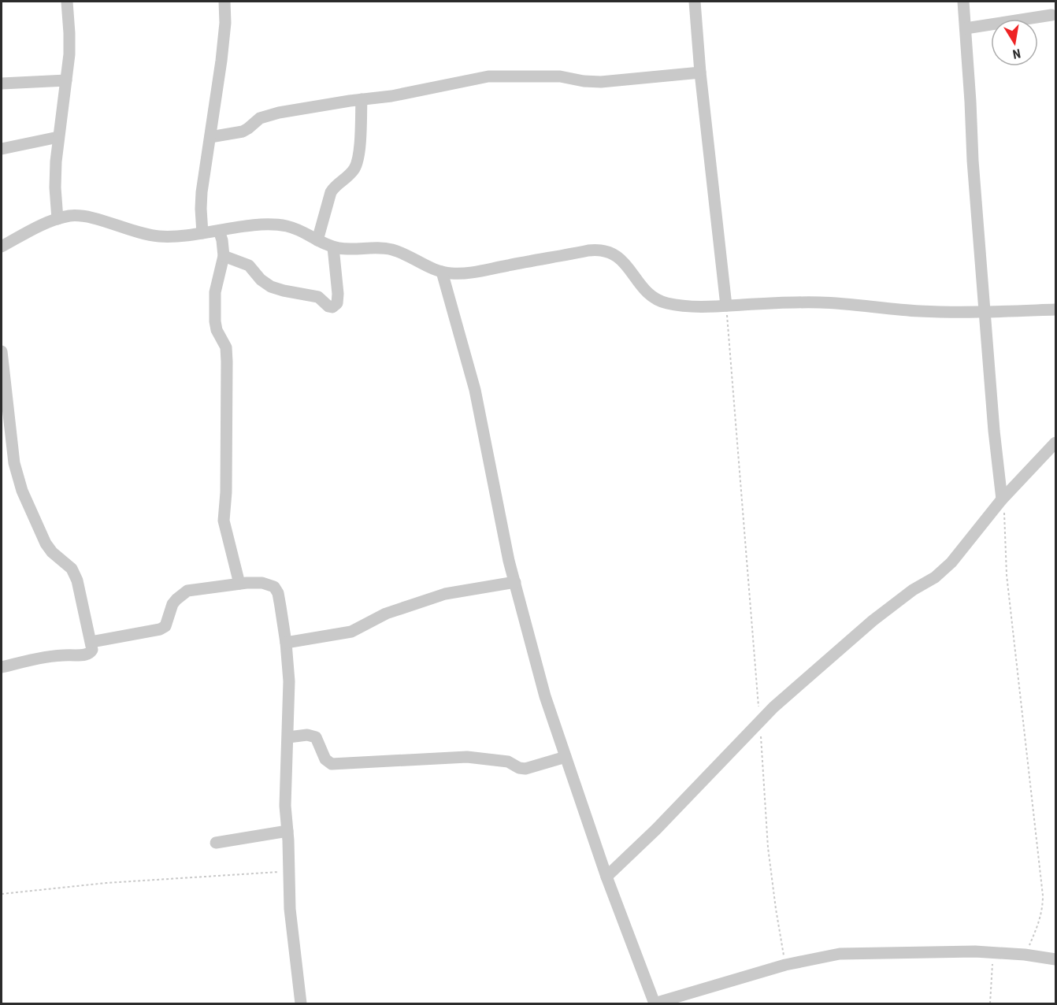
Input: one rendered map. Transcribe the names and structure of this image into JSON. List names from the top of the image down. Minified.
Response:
{"north":"bottom"}
